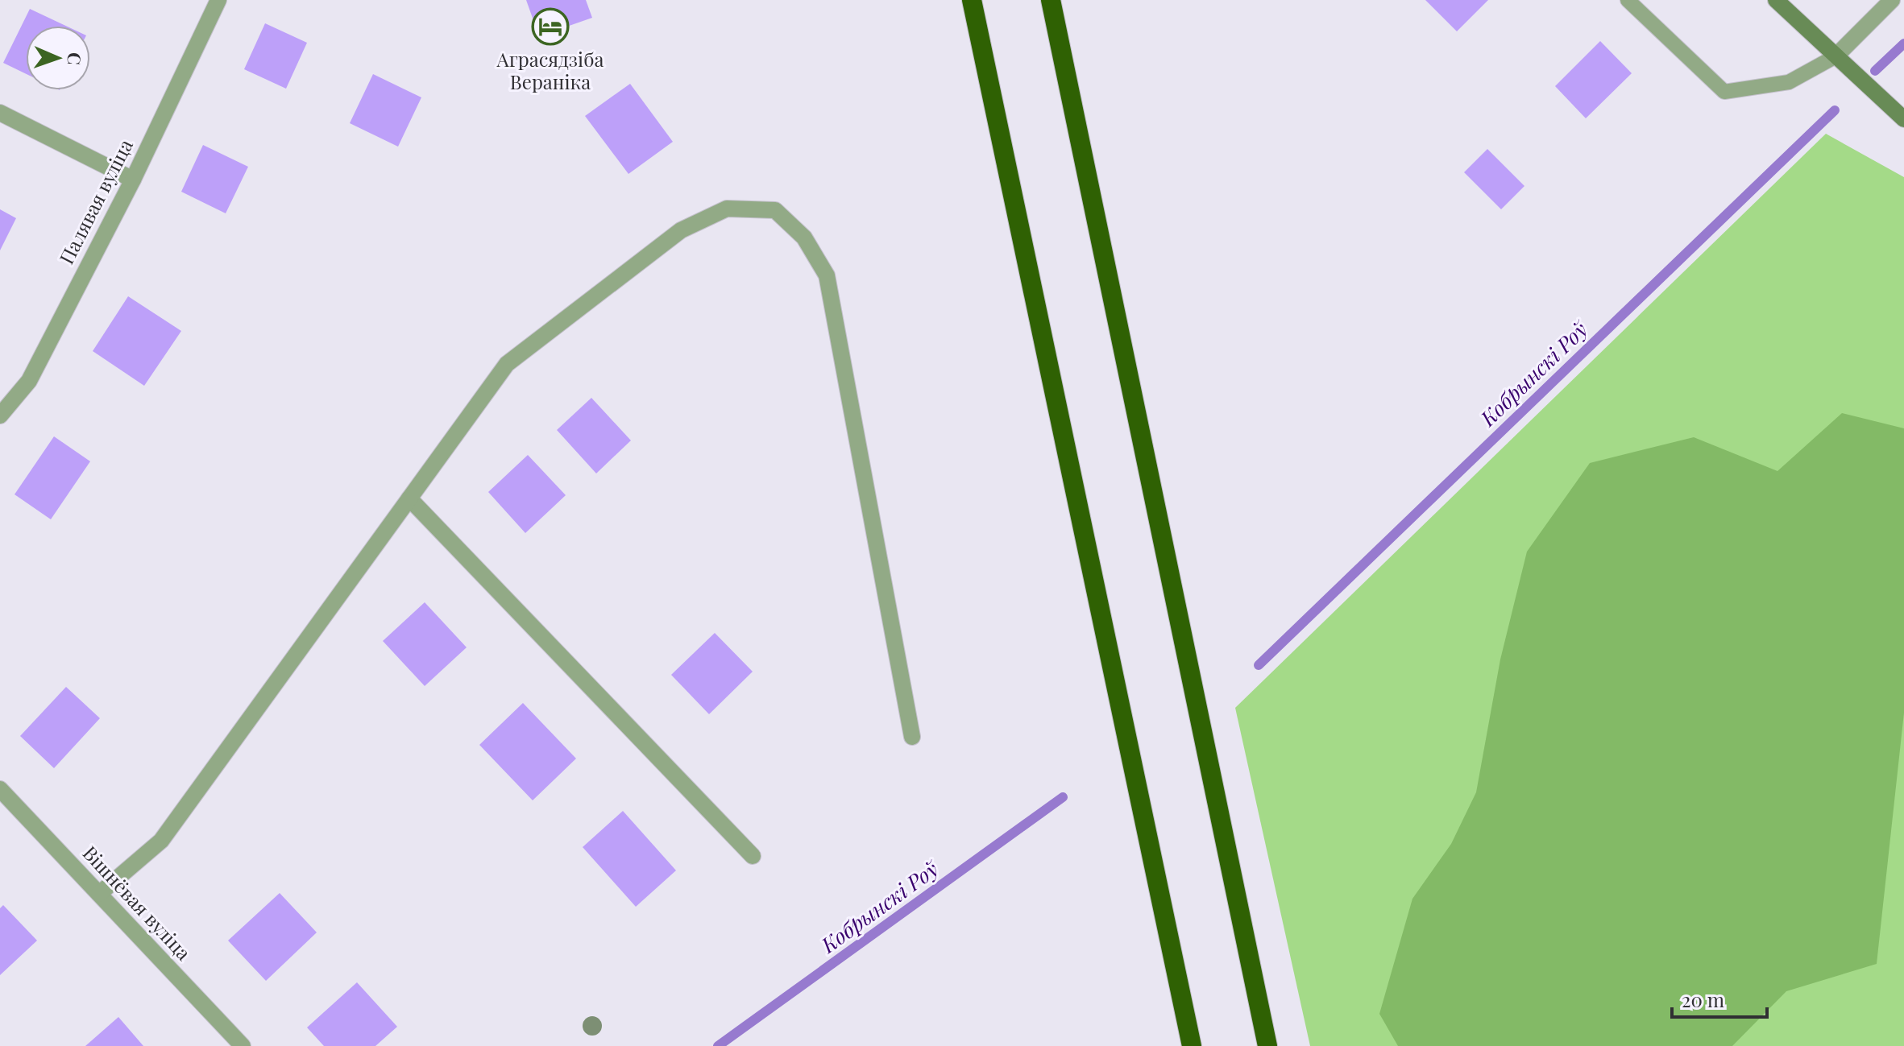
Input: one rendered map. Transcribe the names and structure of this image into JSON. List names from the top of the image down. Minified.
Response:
{"streets":{"street":["Палявая вуліца","Вішнёвая вуліца"]},"water":["Кобрынскі Роў"],"places":{"hotel":["Аграсядзіба Вераніка"]},"scale_bar":"20 m","north":"right"}
